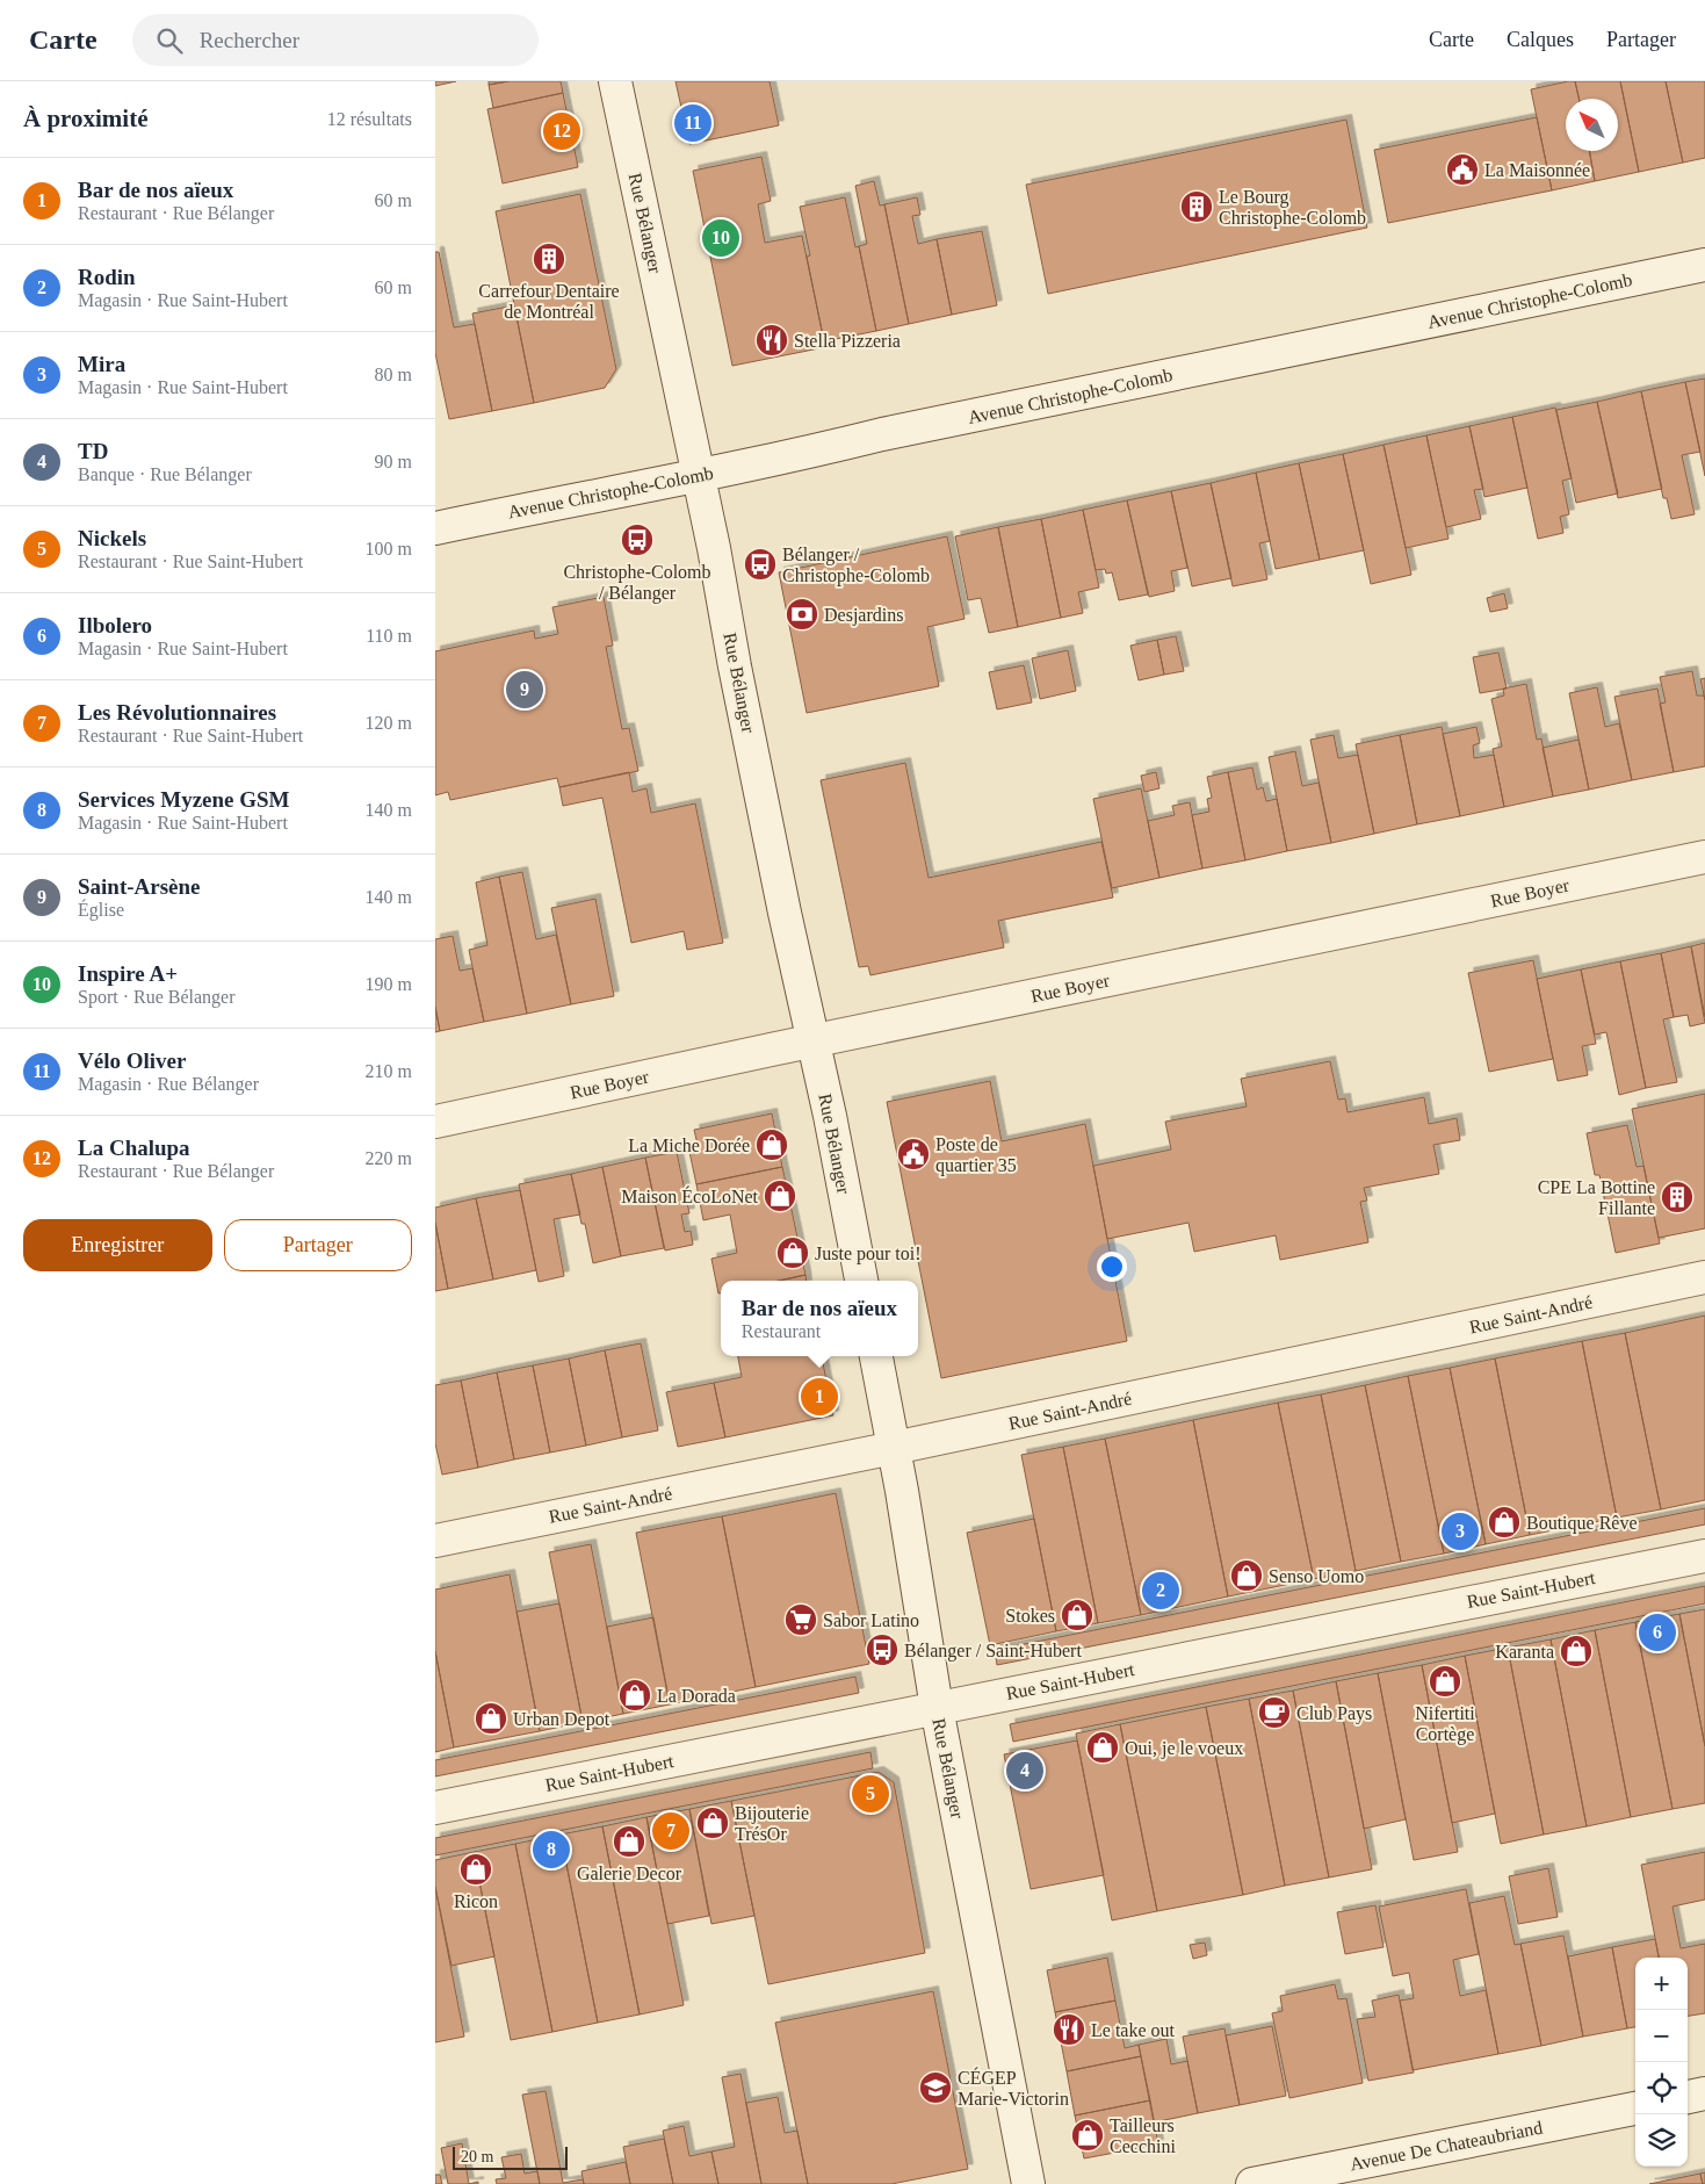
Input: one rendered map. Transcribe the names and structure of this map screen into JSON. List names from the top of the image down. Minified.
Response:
{"streets":{"street":["Rue Bélanger","Avenue Christophe-Colomb","Rue Boyer","Rue Saint-André","Rue Saint-Hubert","Avenue De Chateaubriand"]},"crossings":[["Rue Bélanger","Avenue Christophe-Colomb"],["Rue Bélanger","Rue Boyer"],["Rue Bélanger","Rue Saint-André"],["Rue Bélanger","Rue Saint-Hubert"]],"places":{"public building":["La Maisonnée","Poste de quartier 35"],"building":["Le Bourg Christophe-Colomb","Carrefour Dentaire de Montréal","CPE La Bottine Fillante"],"restaurant":["Stella Pizzeria","Le take out"],"bus stop":["Christophe-Colomb / Bélanger","Bélanger / Christophe-Colomb","Bélanger / Saint-Hubert"],"bank":["Desjardins"],"shop":["La Miche Dorée","Maison ÉcoLoNet","Juste pour toi!","Boutique Rêve","Senso Uomo","Stokes","Karanta","Nifertiti Cortège","La Dorada","Urban Depot","Oui, je le voeux","Bijouterie TrésOr","Galerie Decor","Ricon","Tailleurs Cecchini"],"supermarket":["Sabor Latino"],"cafe":["Club Pays"],"school or university":["CÉGEP Marie-Victorin"]},"scale_bar":"20 m","north":"top left","page":{"header":"Carte","search":"Rechercher","nav":["Carte","Calques","Partager"],"heading":["À proximité","12 résultats"],"pins":["11","12","10","9","1","3","2","6","4","5","7","8"],"list":[{"mark":"1","name":"Bar de nos aïeux","note":"Restaurant · Rue Bélanger","value":"60 m"},{"mark":"2","name":"Rodin","note":"Magasin · Rue Saint-Hubert","value":"60 m"},{"mark":"3","name":"Mira","note":"Magasin · Rue Saint-Hubert","value":"80 m"},{"mark":"4","name":"TD","note":"Banque · Rue Bélanger","value":"90 m"},{"mark":"5","name":"Nickels","note":"Restaurant · Rue Saint-Hubert","value":"100 m"},{"mark":"6","name":"Ilbolero","note":"Magasin · Rue Saint-Hubert","value":"110 m"},{"mark":"7","name":"Les Révolutionnaires","note":"Restaurant · Rue Saint-Hubert","value":"120 m"},{"mark":"8","name":"Services Myzene GSM","note":"Magasin · Rue Saint-Hubert","value":"140 m"},{"mark":"9","name":"Saint-Arsène","note":"Église","value":"140 m"},{"mark":"10","name":"Inspire A+","note":"Sport · Rue Bélanger","value":"190 m"},{"mark":"11","name":"Vélo Oliver","note":"Magasin · Rue Bélanger","value":"210 m"},{"mark":"12","name":"La Chalupa","note":"Restaurant · Rue Bélanger","value":"220 m"}],"buttons":["Enregistrer","Partager"],"popup":["Bar de nos aïeux","Restaurant"],"map_buttons":["+","−"],"scale":"20 m"}}
